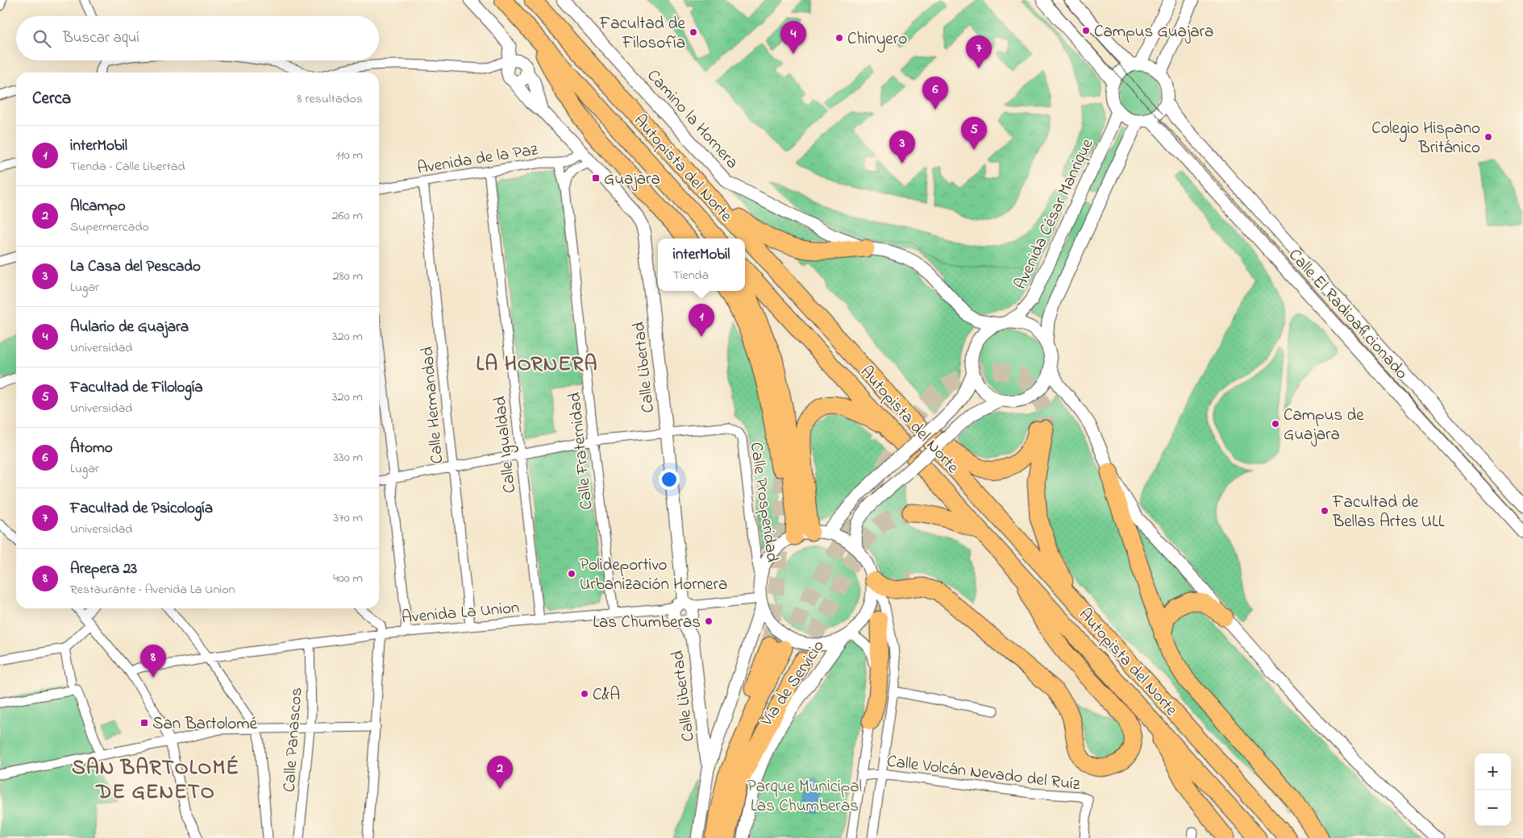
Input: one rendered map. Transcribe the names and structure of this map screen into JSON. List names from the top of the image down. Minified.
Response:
{"streets":{"highway":["Autopista del Norte"],"street":["Camino la Hornera","Avenida de la Paz","Avenida César Manrique","Calle El Radioaficionado","Calle Libertad","Calle Hermandad","Calle Igualdad","Calle Fraternidad","Calle Prosperidad","Avenida La Union","Vía de Servicio","Calle Panascos","Calle Volcán Nevado del Ruíz"]},"crossings":[["Camino la Hornera","Avenida César Manrique"],["Avenida de la Paz","Calle Libertad"],["Avenida de la Paz","Calle Hermandad"],["Avenida de la Paz","Calle Igualdad"],["Avenida de la Paz","Calle Fraternidad"],["Avenida César Manrique","Calle El Radioaficionado"],["Calle Libertad","Calle Fraternidad"],["Calle Libertad","Calle Prosperidad"],["Calle Libertad","Avenida La Union"],["Calle Hermandad","Avenida La Union"],["Calle Igualdad","Avenida La Union"],["Calle Fraternidad","Avenida La Union"],["Calle Prosperidad","Avenida La Union"],["Calle Prosperidad","Vía de Servicio"],["Avenida La Union","Vía de Servicio"],["Avenida La Union","Calle Panascos"]],"districts":["LA HORNERA","SAN BARTOLOMÉ DE GENETO"],"parks":["Parque Municipal Las Chumberas"],"places":{"other":["Campus Guajara","Facultad de Filosofía","Chinyero","Colegio Hispano Británico","Campus de Guajara","Facultad de Bellas Artes ULL","Polideportivo Urbanización Hornera","Las Chumberas","C&A"],"transit":["Guajara","San Bartolomé"]},"page":{"search":"Buscar aquí","pins":["4","7","6","5","3","1","8","2"],"heading":["Cerca","8 resultados"],"list":[{"mark":"1","name":"interMobil","note":"Tienda · Calle Libertad","value":"110 m"},{"mark":"2","name":"Alcampo","note":"Supermercado","value":"260 m"},{"mark":"3","name":"La Casa del Pescado","note":"Lugar","value":"280 m"},{"mark":"4","name":"Aulario de Guajara","note":"Universidad","value":"320 m"},{"mark":"5","name":"Facultad de Filología","note":"Universidad","value":"320 m"},{"mark":"6","name":"Átomo","note":"Lugar","value":"330 m"},{"mark":"7","name":"Facultad de Psicología","note":"Universidad","value":"370 m"},{"mark":"8","name":"Arepera 23","note":"Restaurante · Avenida La Union","value":"400 m"}],"popup":["interMobil","Tienda"],"map_buttons":["+","−"]}}
